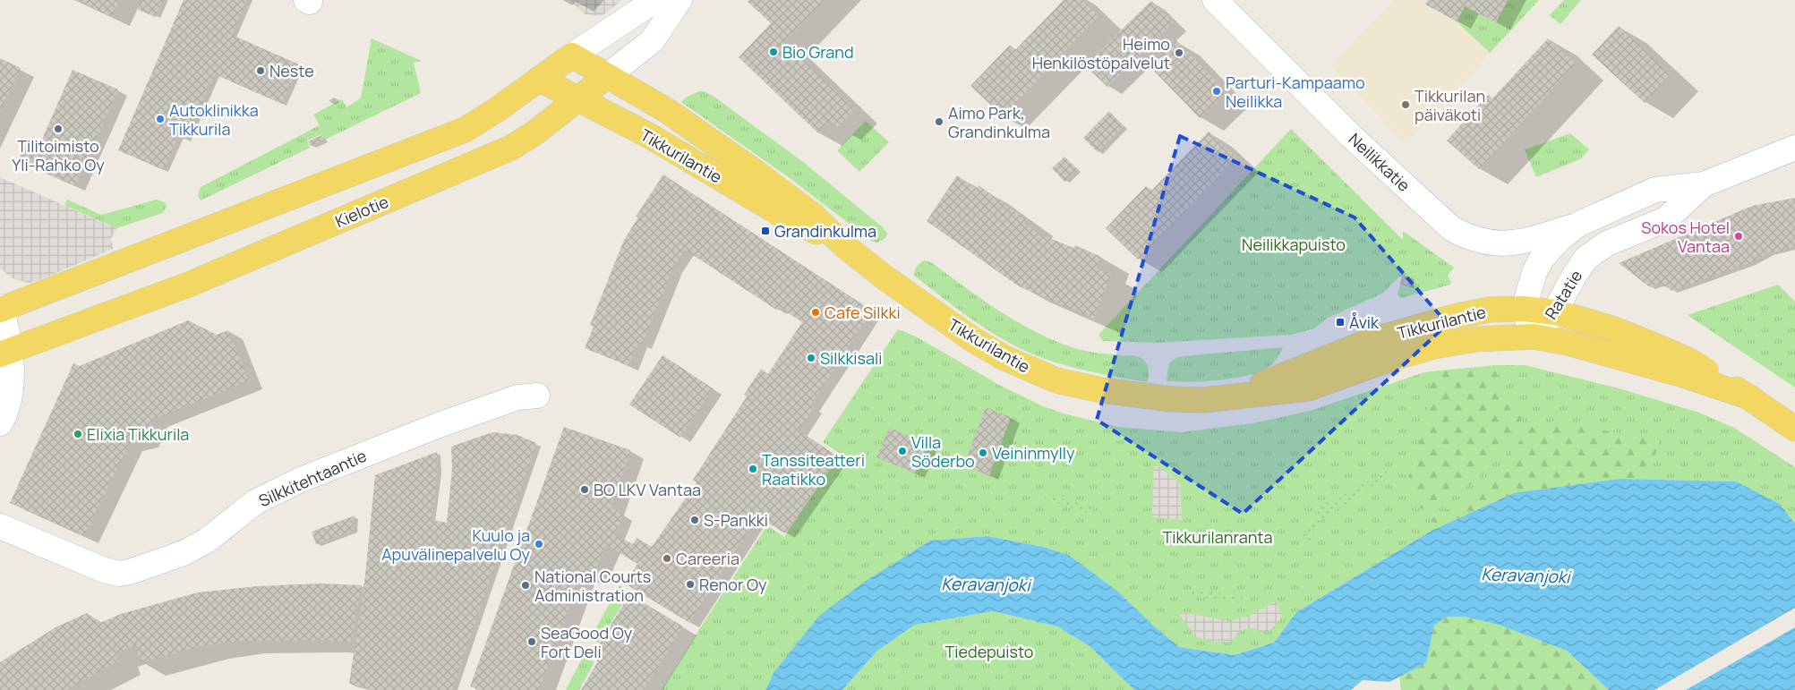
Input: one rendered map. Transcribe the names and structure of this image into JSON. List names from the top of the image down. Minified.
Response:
{"streets":{"main road":["Tikkurilantie","Kielotie"],"street":["Neilikkatie","Ratatie","Silkkitehtaantie"]},"crossings":[["Tikkurilantie","Kielotie"],["Tikkurilantie","Ratatie"],["Neilikkatie","Ratatie"]],"water":["Keravanjoki"],"parks":["Neilikkapuisto","Tikkurilanranta","Tiedepuisto"],"places":{"other":["Bio Grand","Heimo Henkilöstöpalvelut","Neste","Parturi-Kampaamo Neilikka","Tikkurilan päiväkoti","Autoklinikka Tikkurila","Aimo Park, Grandinkulma","Tilitoimisto Yli-Rahko Oy","Sokos Hotel Vantaa","Cafe Silkki","Silkkisali","Elixia Tikkurila","Villa Söderbo","Veininmylly","Tanssiteatteri Raatikko","BO LKV Vantaa","S-Pankki","Kuulo ja Apuvälinepalvelu Oy","Careeria","Renor Oy","National Courts Administration","SeaGood Oy Fort Deli"],"transit":["Grandinkulma","Åvik"]}}
